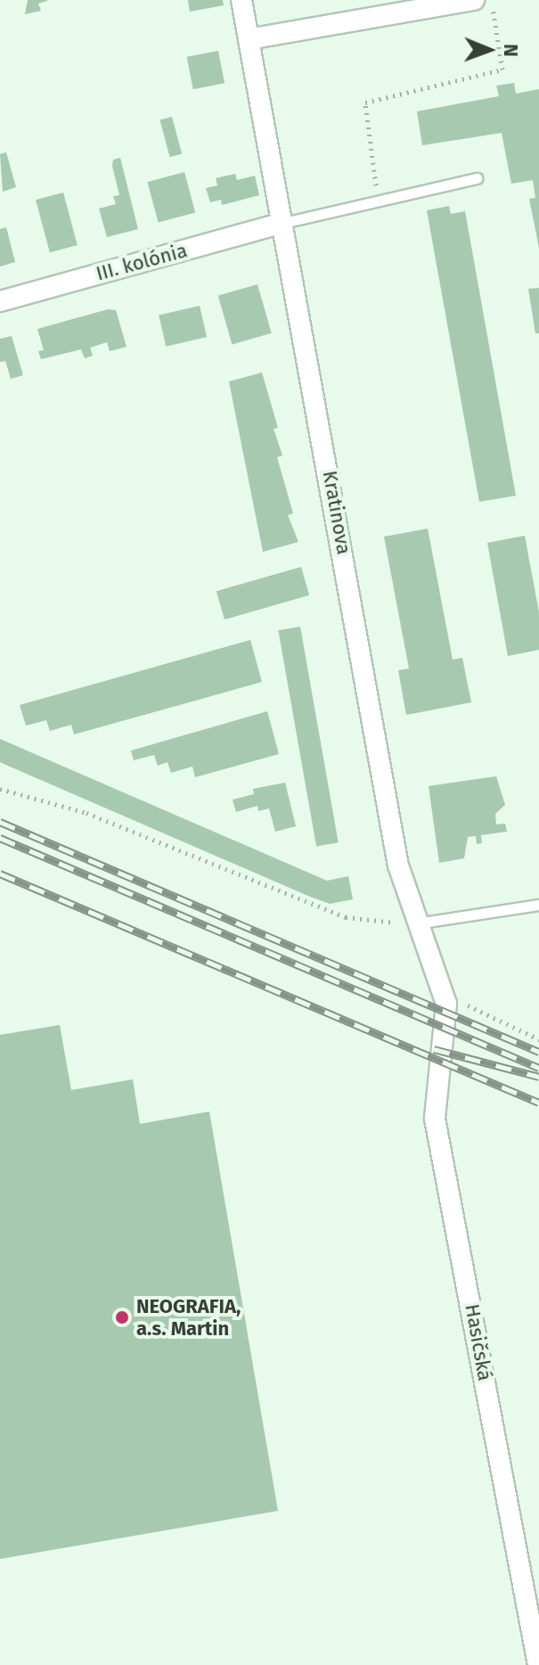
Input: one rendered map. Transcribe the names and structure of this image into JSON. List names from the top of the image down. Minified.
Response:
{"streets":{"street":["III. kolónia","Kratinova","Hasičská"]},"crossings":[["III. kolónia","Kratinova"],["Kratinova","Hasičská"]],"places":["NEOGRAFIA, a.s. Martin"],"north":"right"}
